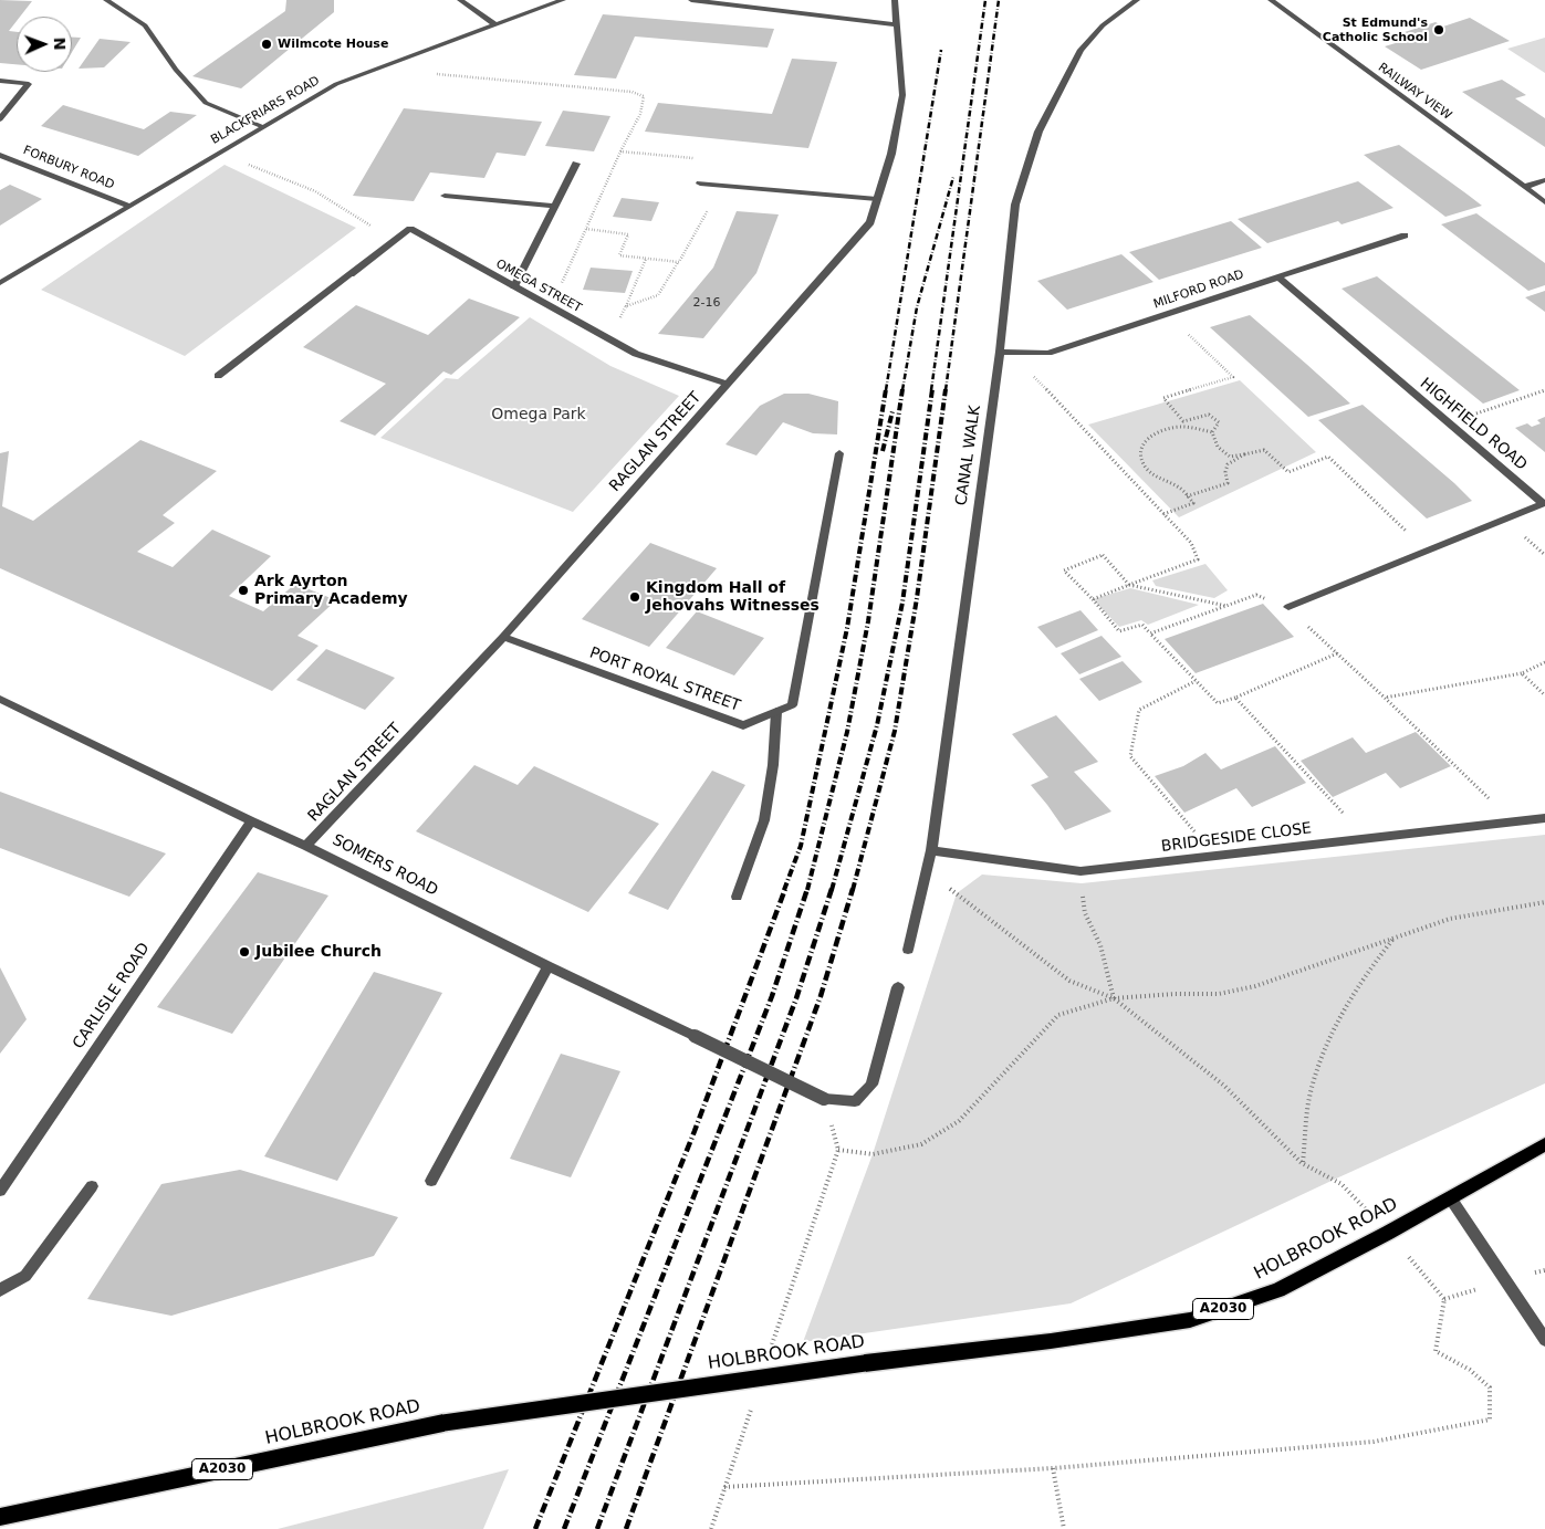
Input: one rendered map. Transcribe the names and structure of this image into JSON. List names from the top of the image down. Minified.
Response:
{"streets":{"main road":["HOLBROOK ROAD","A2030"],"street":["RAILWAY VIEW","BLACKFRIARS ROAD","FORBURY ROAD","OMEGA STREET","MILFORD ROAD","HIGHFIELD ROAD","RAGLAN STREET","CANAL WALK","PORT ROYAL STREET","BRIDGESIDE CLOSE","SOMERS ROAD","CARLISLE ROAD"]},"crossings":[["BLACKFRIARS ROAD","FORBURY ROAD"],["OMEGA STREET","RAGLAN STREET"],["MILFORD ROAD","HIGHFIELD ROAD"],["MILFORD ROAD","CANAL WALK"],["RAGLAN STREET","PORT ROYAL STREET"],["RAGLAN STREET","SOMERS ROAD"],["CANAL WALK","BRIDGESIDE CLOSE"],["SOMERS ROAD","CARLISLE ROAD"]],"parks":["Omega Park"],"places":["St Edmund's Catholic School","Wilmcote House","Ark Ayrton Primary Academy","Kingdom Hall of Jehovahs Witnesses","Jubilee Church"],"house_numbers":["2-16"],"north":"right"}
